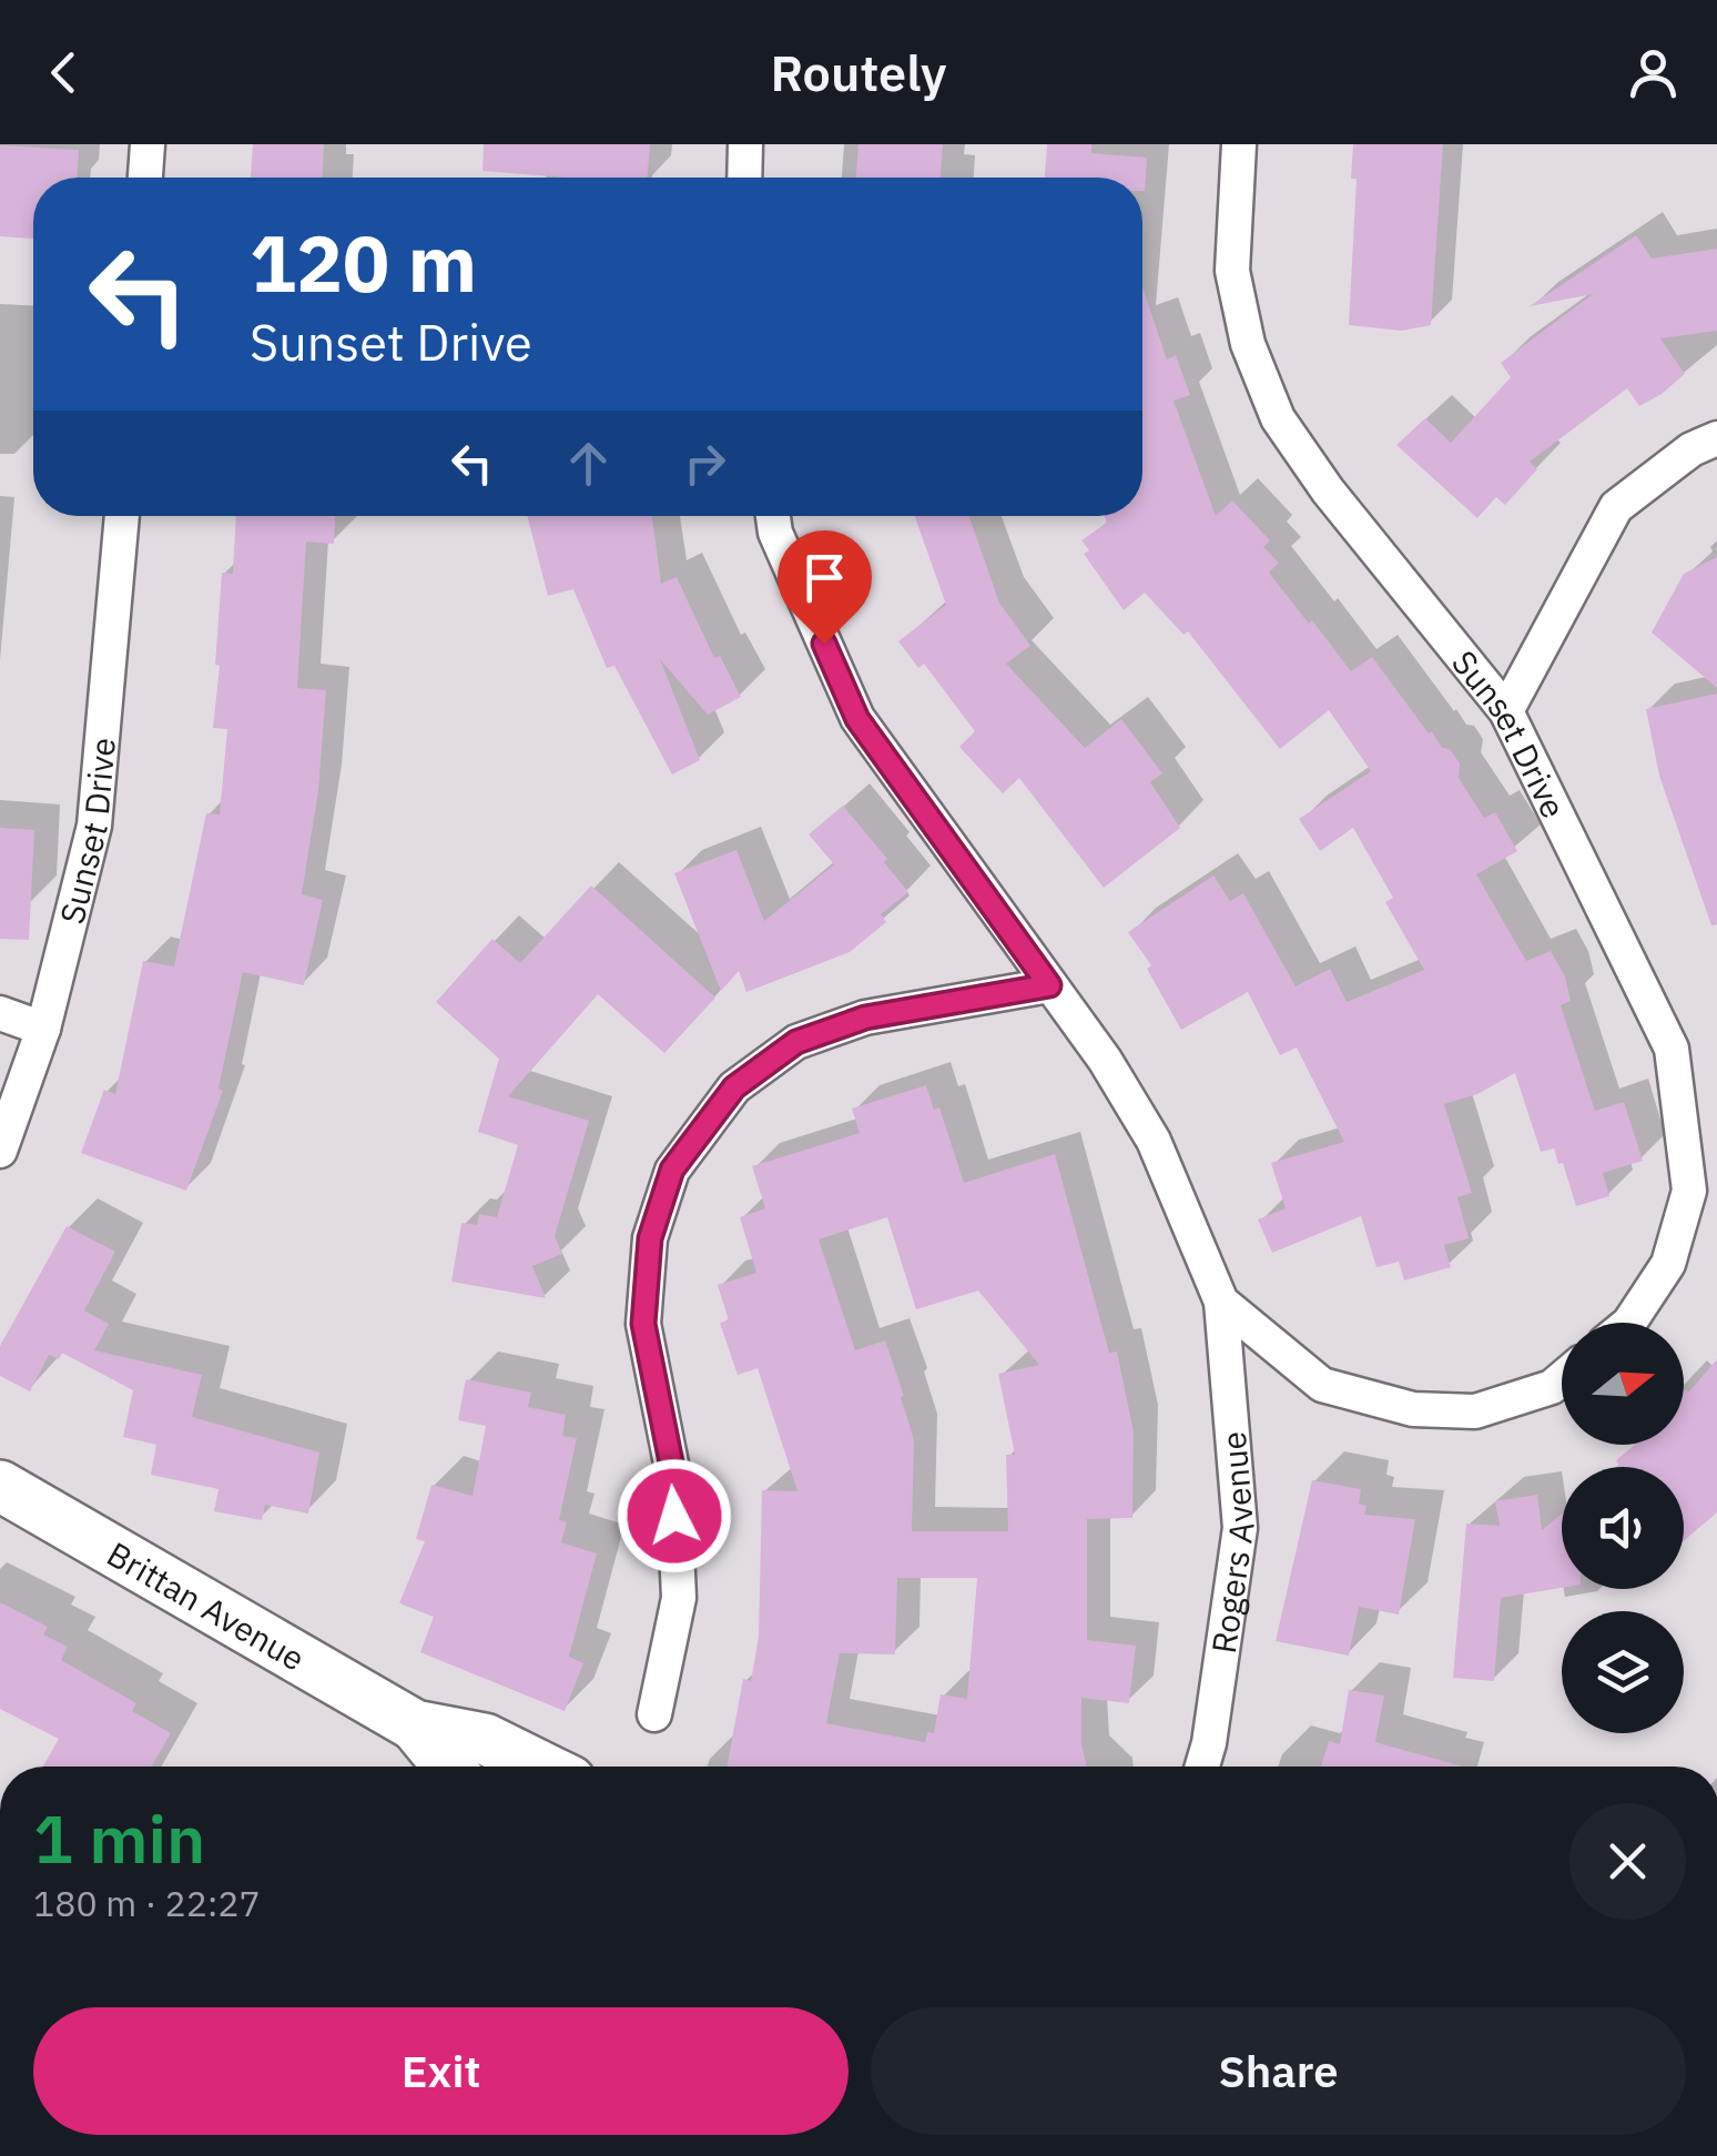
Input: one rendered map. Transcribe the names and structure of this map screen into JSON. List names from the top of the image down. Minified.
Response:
{"streets":{"main road":["Brittan Avenue"],"street":["Sunset Drive","Rogers Avenue"]},"north":"right","page":{"header":"Routely","turn":["120 m","Sunset Drive"],"heading":["1 min","180 m · 22:27"],"buttons":["Exit","Share"]}}
